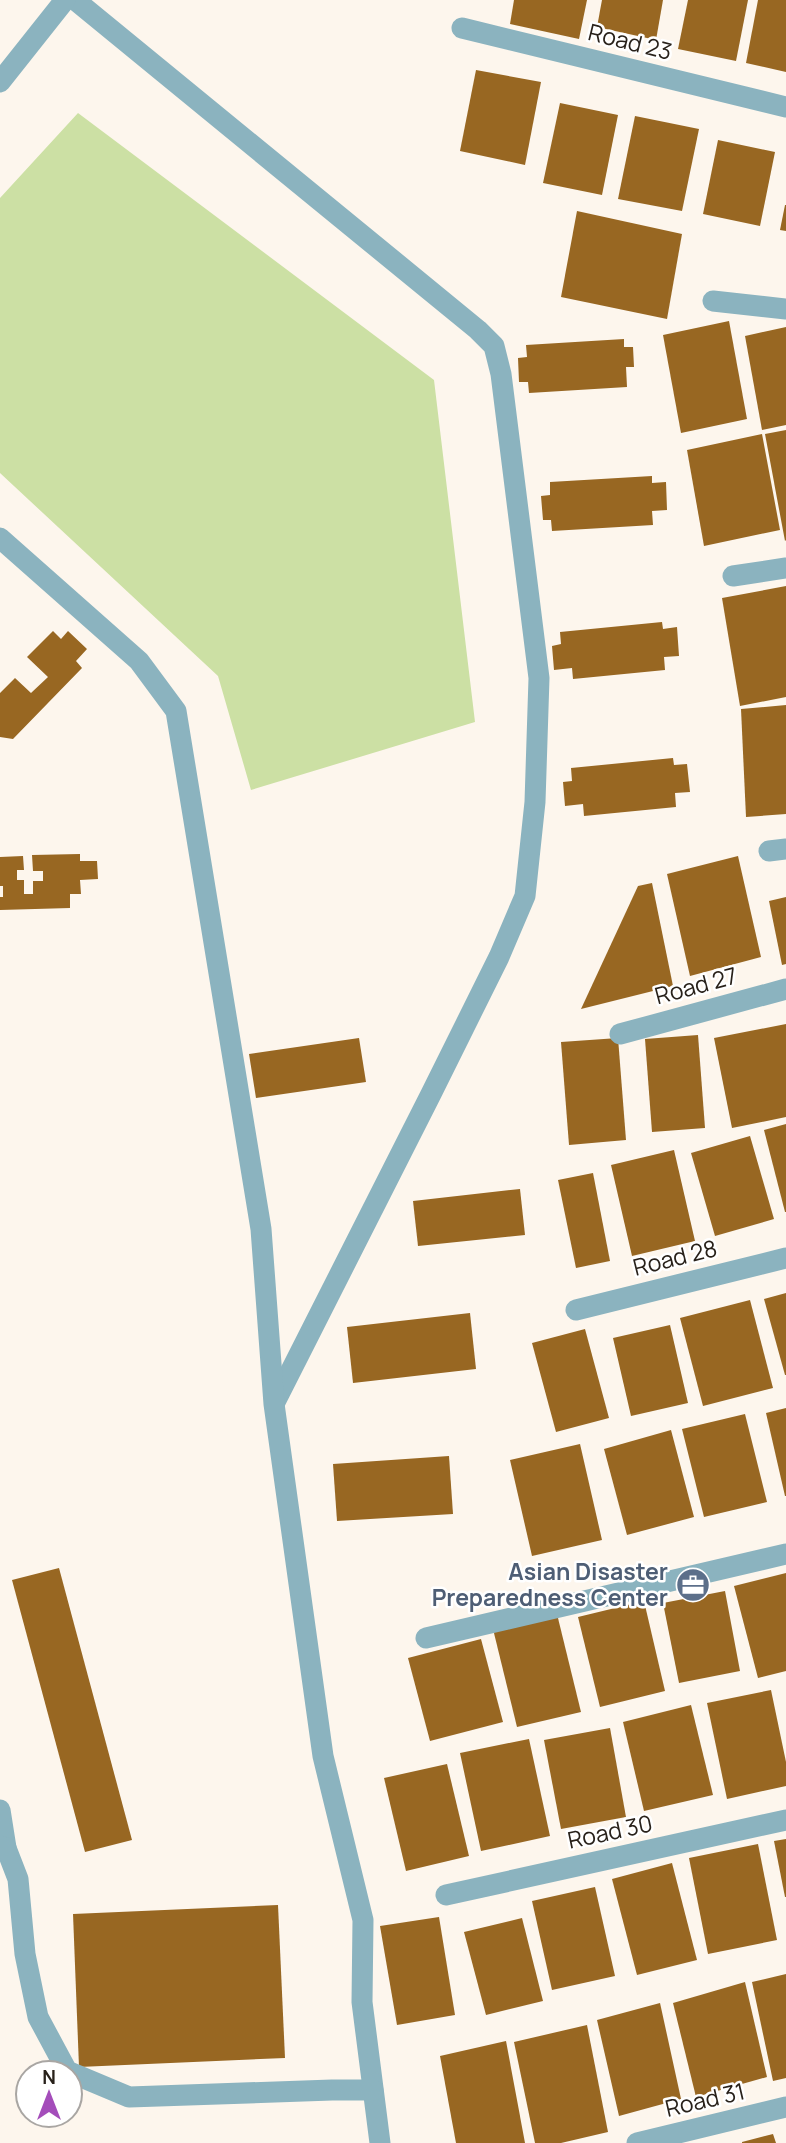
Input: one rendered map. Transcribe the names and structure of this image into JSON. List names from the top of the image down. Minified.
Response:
{"streets":{"street":["Road 23","Road 27","Road 28","Road 30","Road 31"]},"places":{"office":["Asian Disaster Preparedness Center"]},"north":"top"}
